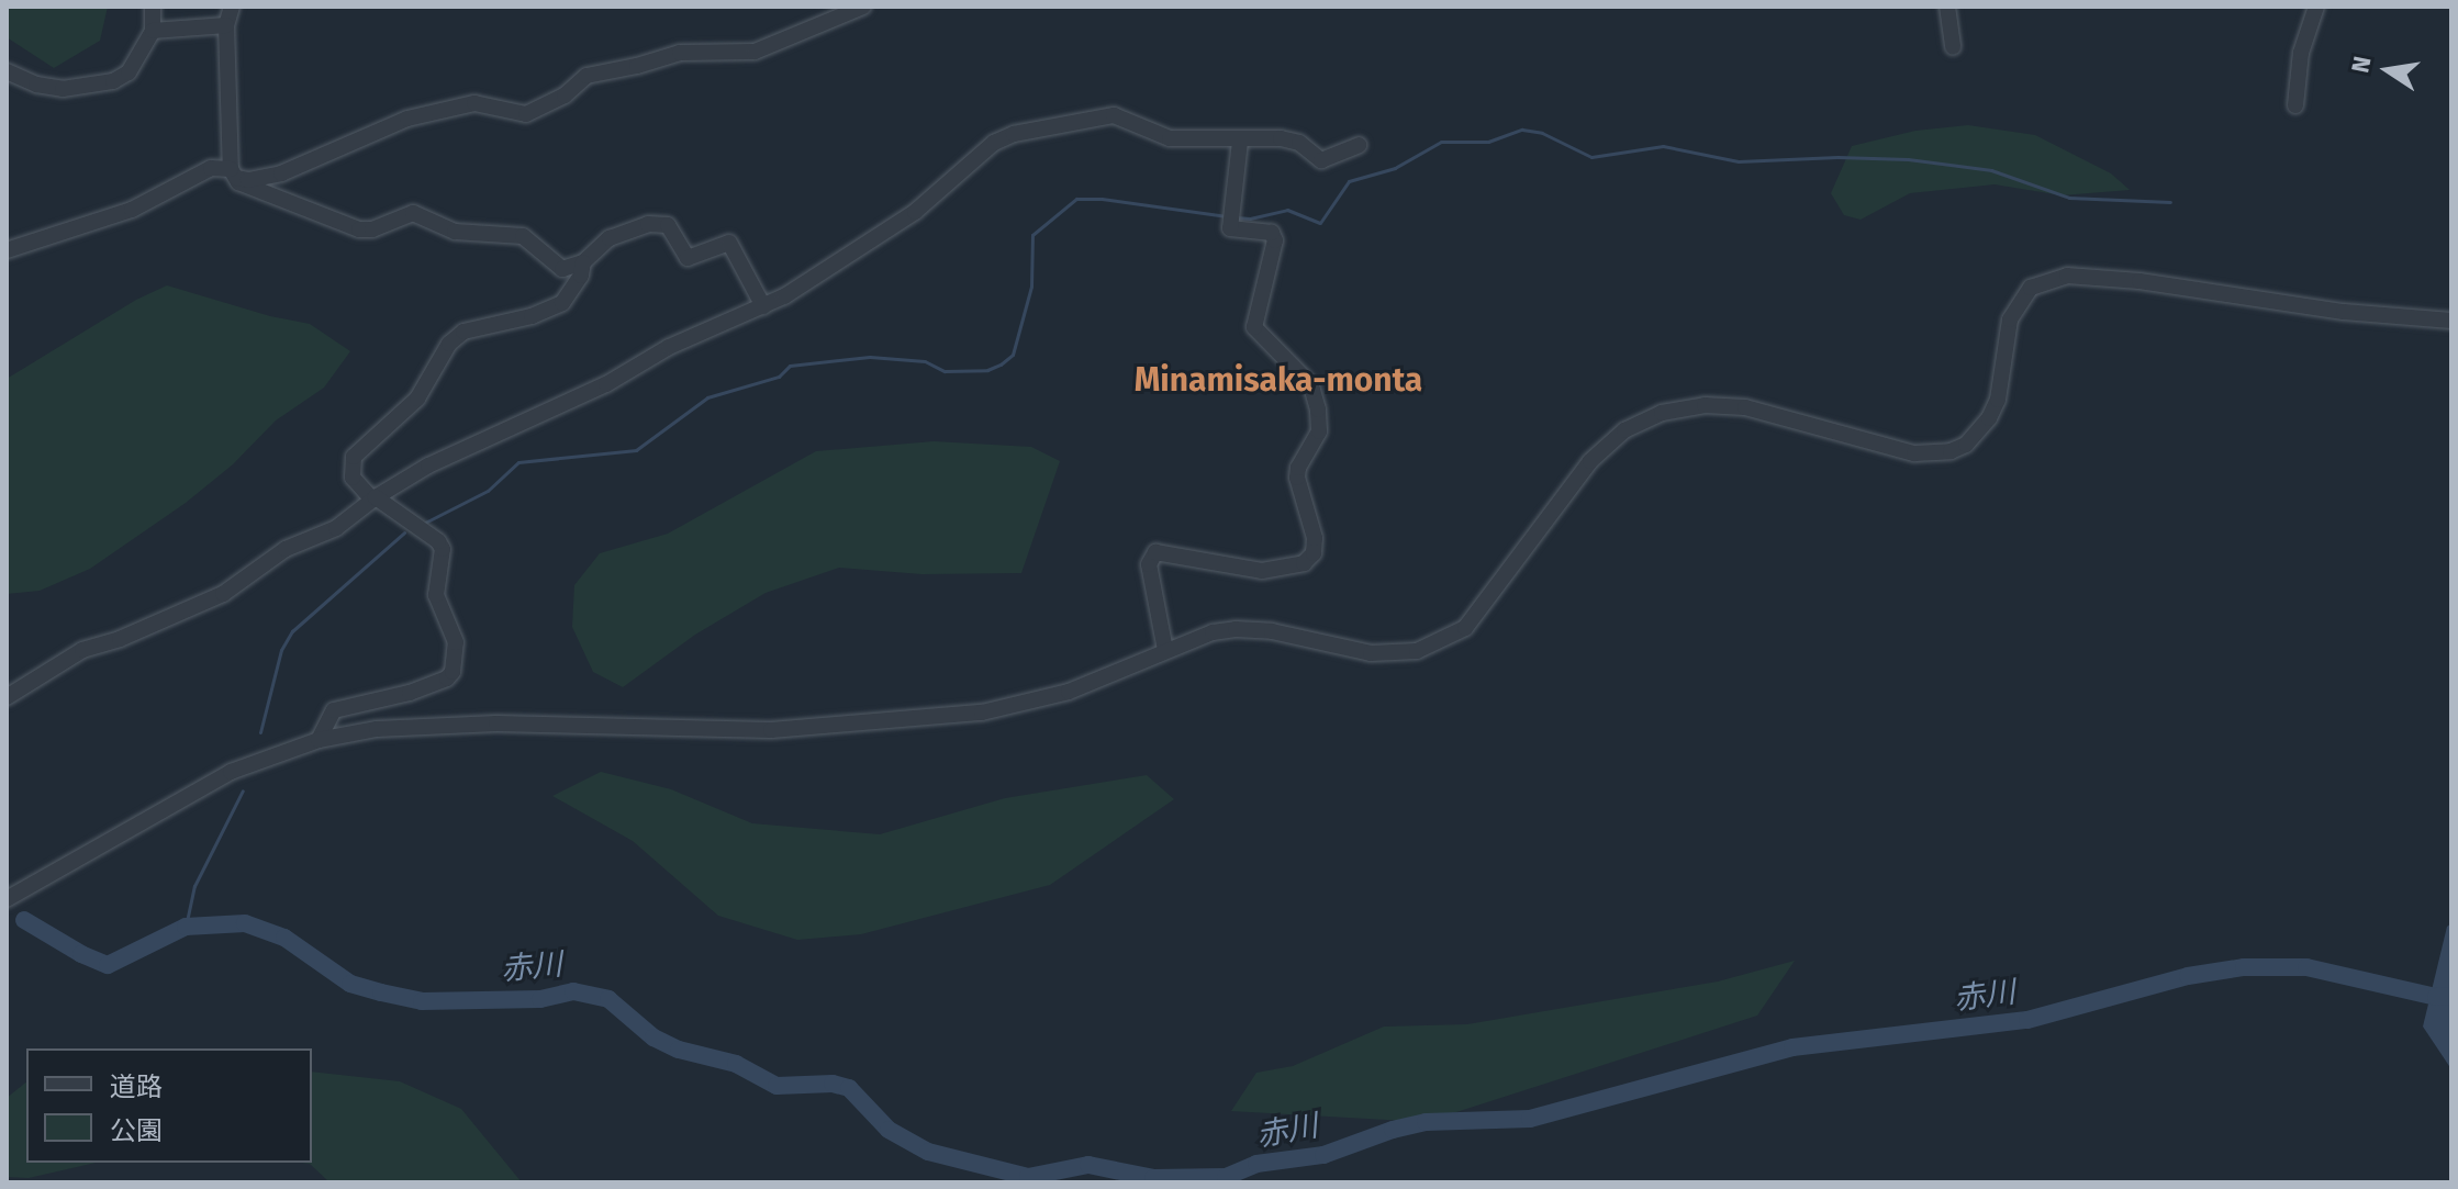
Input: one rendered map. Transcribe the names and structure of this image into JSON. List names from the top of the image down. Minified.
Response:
{"districts":["Minamisaka-monta"],"water":["赤川"],"legend":["道路","公園"],"north":"left"}
